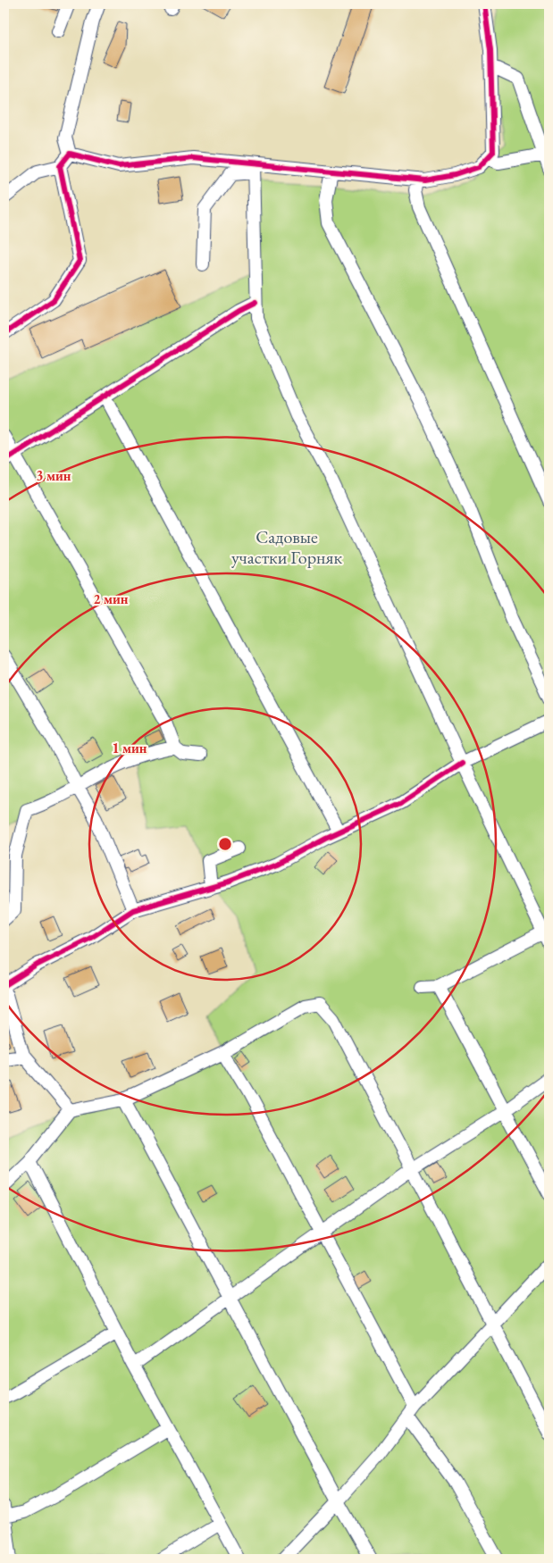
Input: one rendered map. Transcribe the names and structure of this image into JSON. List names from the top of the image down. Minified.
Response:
{"parks":["Садовые участки Горняк"],"rings":["3 мин","2 мин","1 мин"]}
